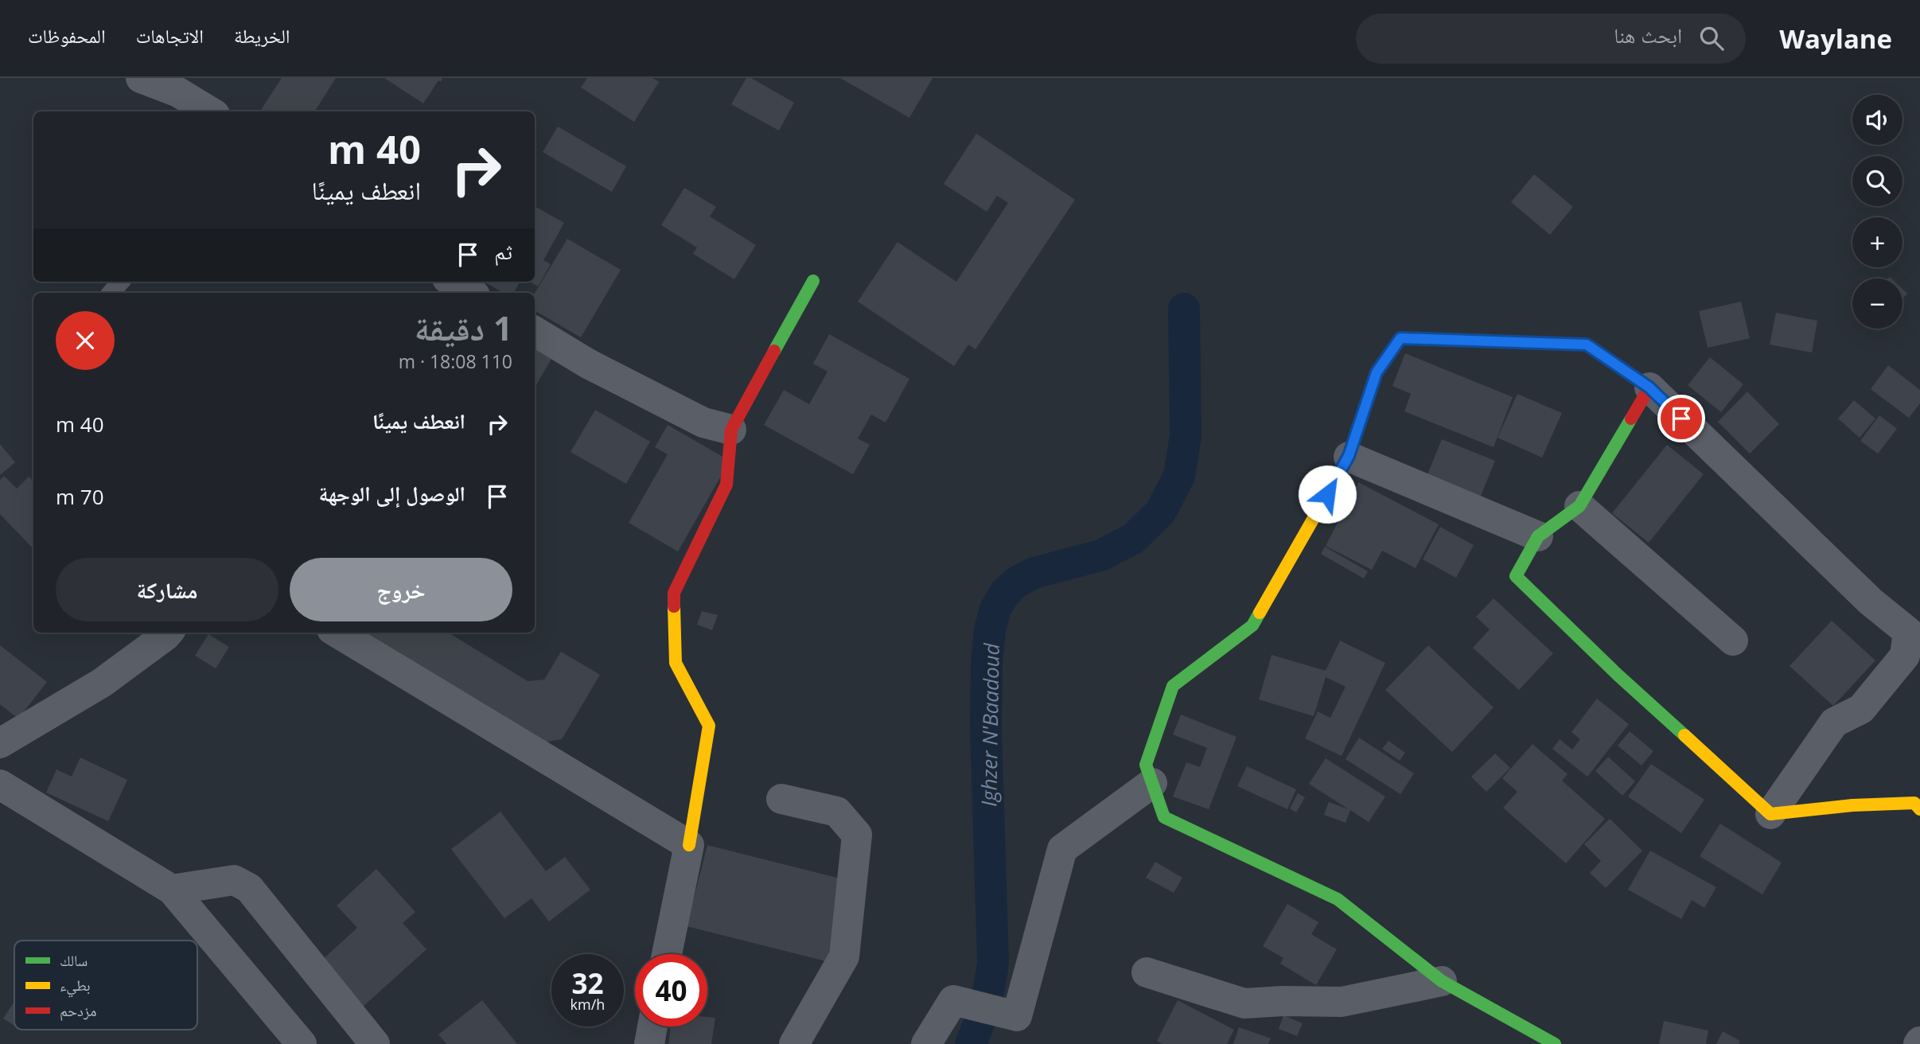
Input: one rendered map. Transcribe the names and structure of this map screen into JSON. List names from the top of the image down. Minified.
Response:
{"water":["Ighzer N'Baadoud"],"legend":["سالك","بطيء","مزدحم"],"page":{"header":"Waylane","search":"ابحث هنا","nav":["الخريطة","الاتجاهات","المحفوظات"],"map_buttons":["+","−"],"turn":["40 m","انعطف يمينًا"],"then":"ثم","heading":["1 دقيقة","110 m · 18:08"],"list":[{"name":"انعطف يمينًا","value":"40 m"},{"name":"الوصول إلى الوجهة","value":"70 m"}],"buttons":["خروج","مشاركة"],"speed":"32 km/h","limit":"40"}}
